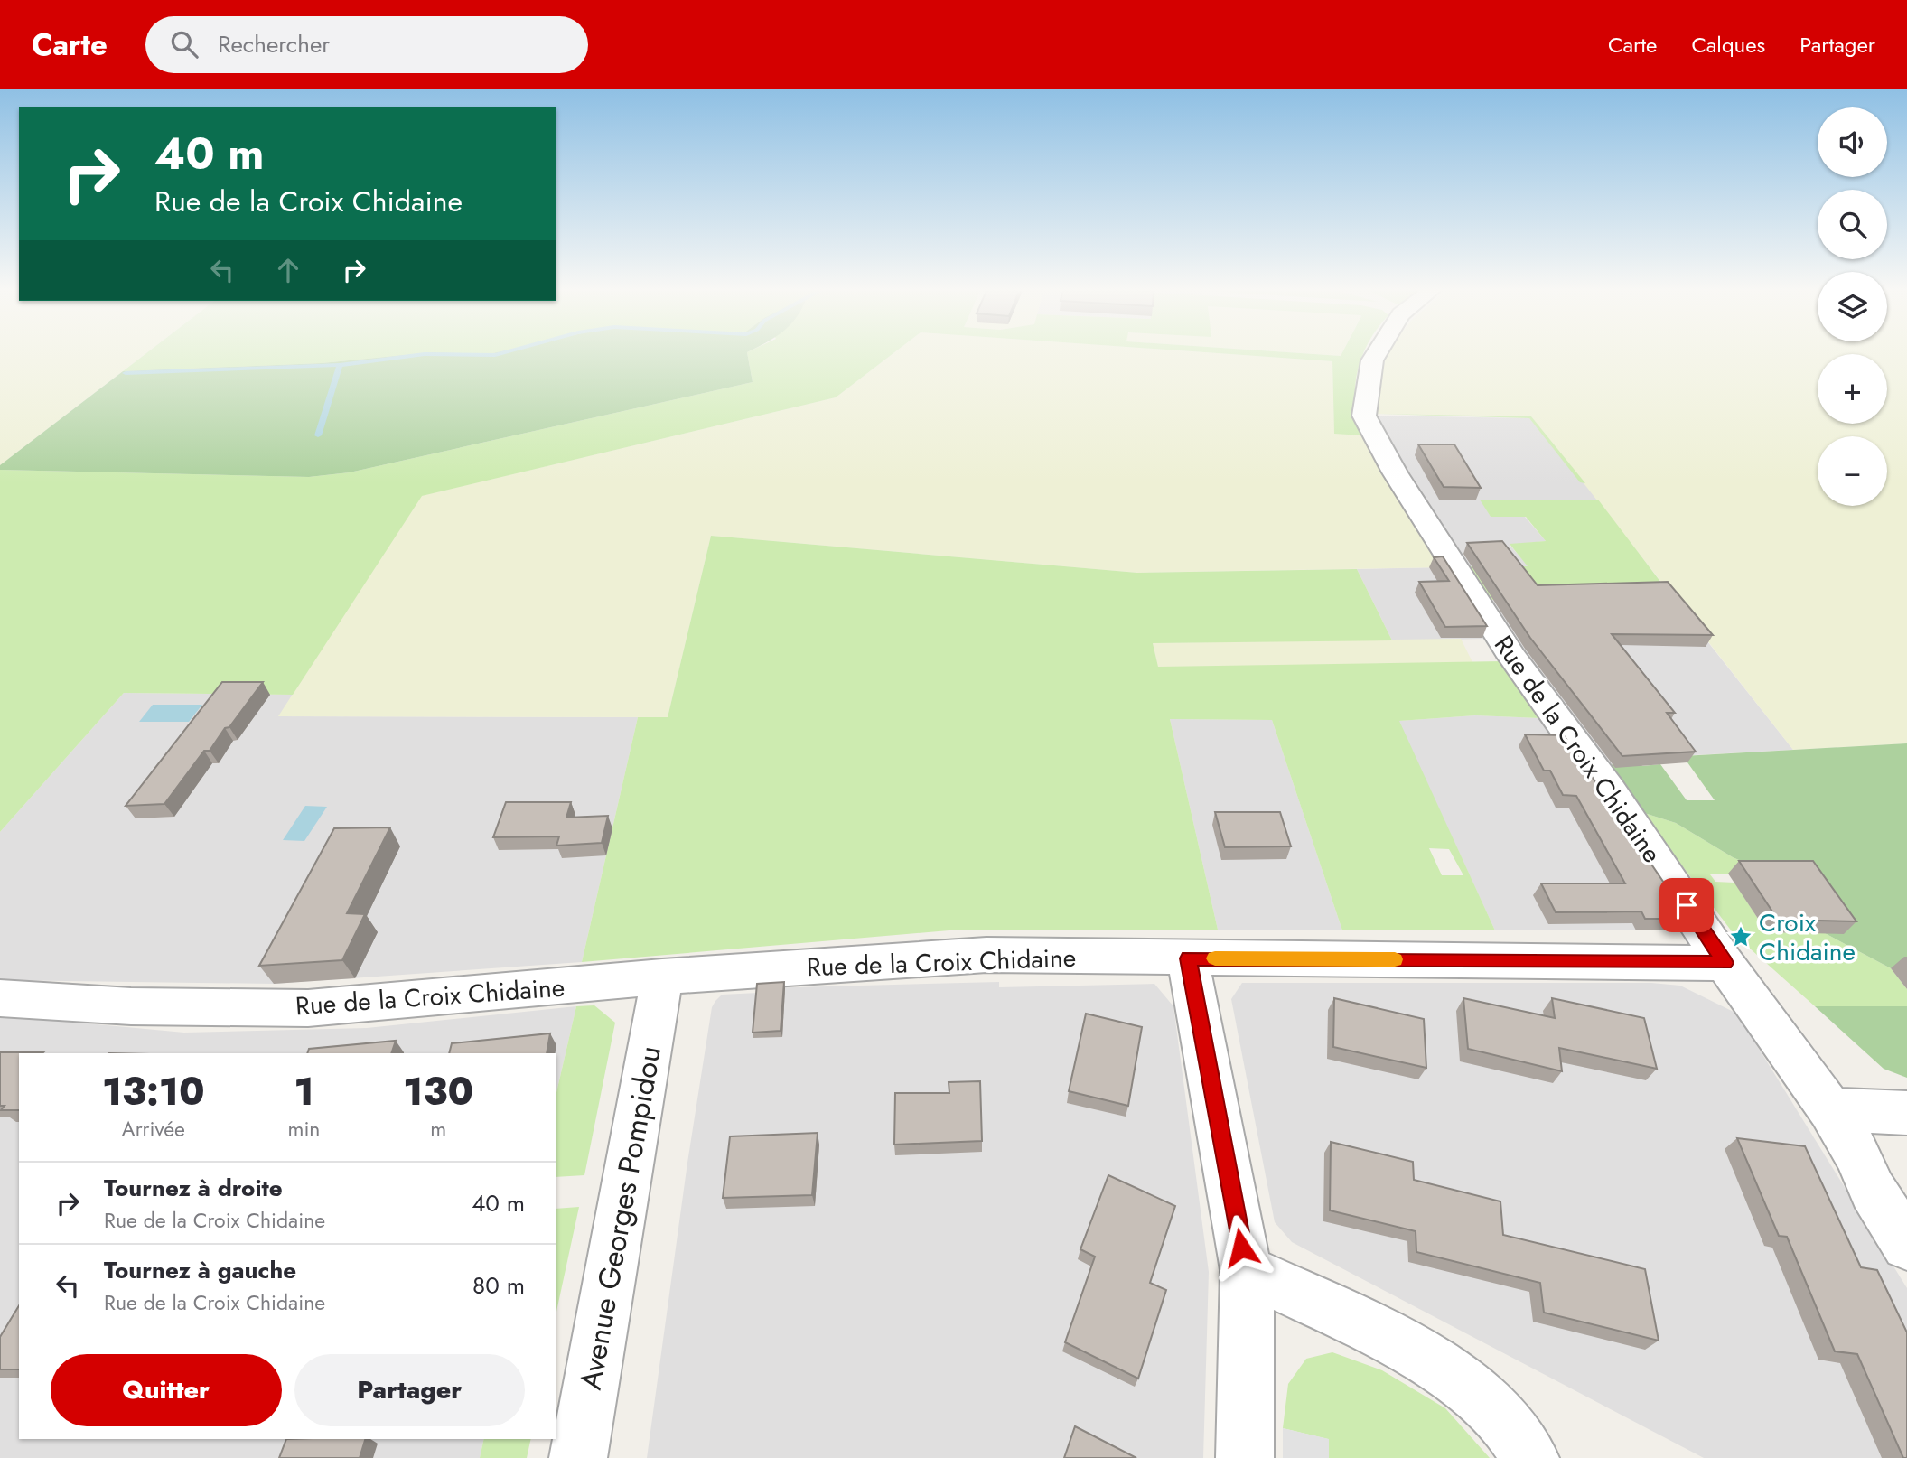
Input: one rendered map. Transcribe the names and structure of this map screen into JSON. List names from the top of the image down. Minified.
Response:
{"streets":{"street":["Rue de la Croix Chidaine","Avenue Georges Pompidou"]},"crossings":[["Rue de la Croix Chidaine","Avenue Georges Pompidou"]],"places":{"place":["Croix Chidaine"]},"page":{"header":"Carte","search":"Rechercher","nav":["Carte","Calques","Partager"],"map_buttons":["+","−"],"turn":["40 m","Rue de la Croix Chidaine"],"eta":["13:10","Arrivée","1","min","130","m"],"list":[{"name":"Tournez à droite","note":"Rue de la Croix Chidaine","value":"40 m"},{"name":"Tournez à gauche","note":"Rue de la Croix Chidaine","value":"80 m"}],"buttons":["Quitter","Partager"]}}
